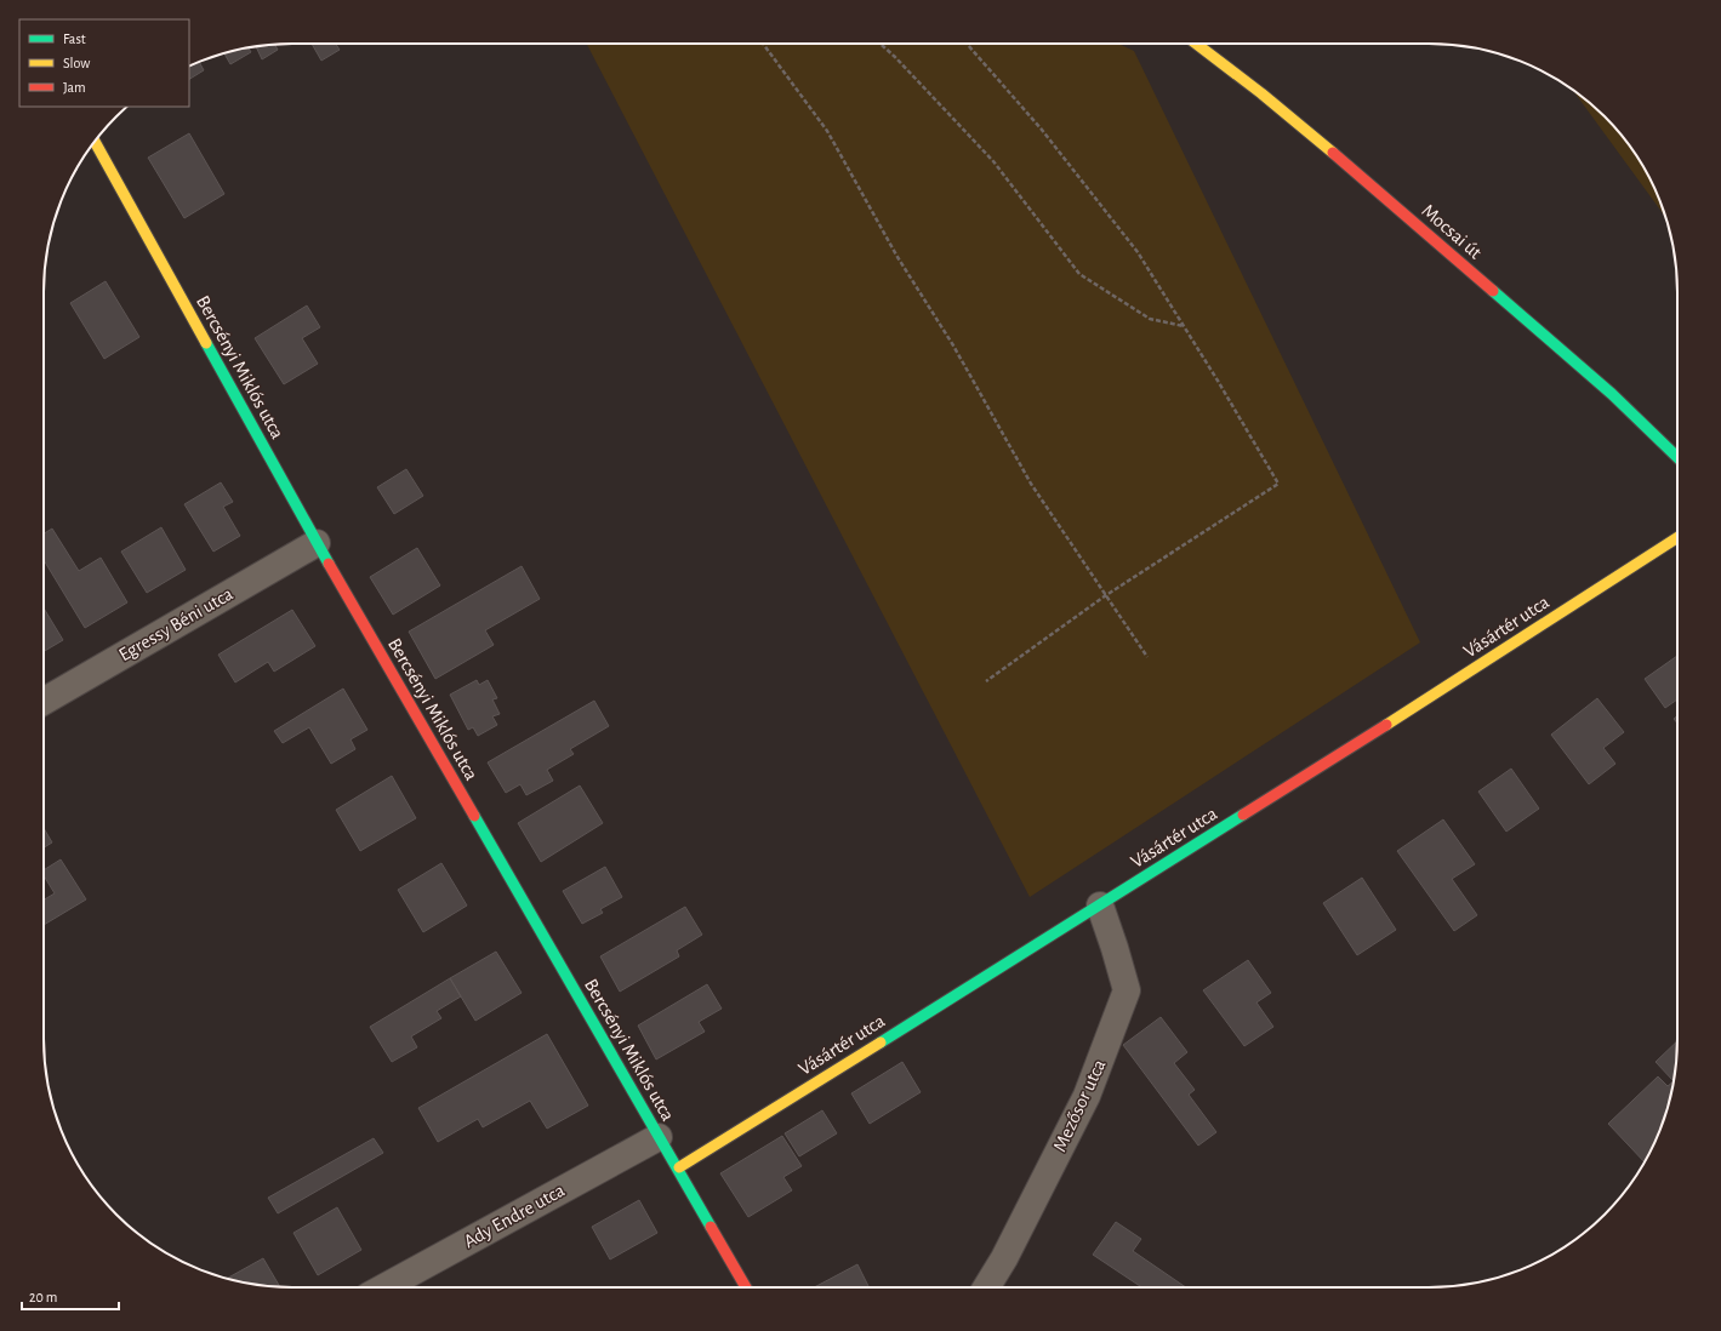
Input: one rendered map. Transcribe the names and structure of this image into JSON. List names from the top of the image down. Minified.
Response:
{"streets":{"street":["Mocsai út","Bercsényi Miklós utca","Egressy Béni utca","Vásártér utca","Mezősor utca","Ady Endre utca"]},"crossings":[["Bercsényi Miklós utca","Egressy Béni utca"],["Bercsényi Miklós utca","Vásártér utca"],["Bercsényi Miklós utca","Ady Endre utca"],["Vásártér utca","Mezősor utca"]],"legend":["Fast","Slow","Jam"],"scale_bar":"20 m"}
